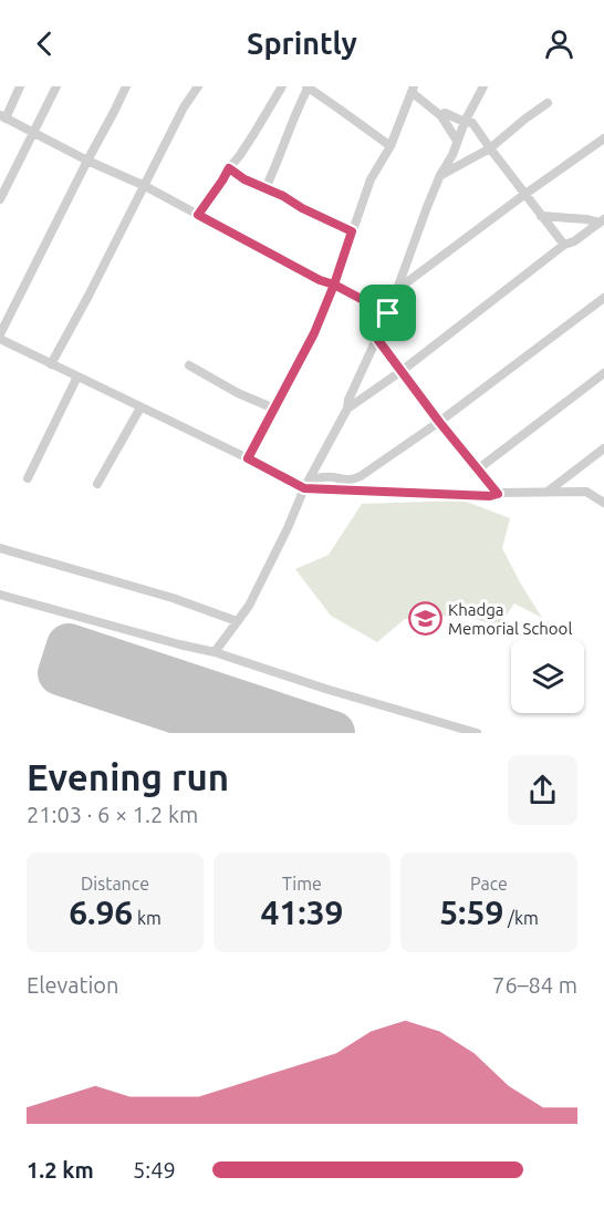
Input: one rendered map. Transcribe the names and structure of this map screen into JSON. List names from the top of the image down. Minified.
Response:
{"places":{"school or university":["Khadga Memorial School"]},"page":{"header":"Sprintly","heading":["Evening run","21:03 · 6 × 1.2 km"],"stats":[["Distance","6.96 km"],["Time","41:39"],["Pace","5:59 /km"]],"chart":["Elevation","76–84 m"],"list":[{"name":"1.2 km","note":"5:49"}]}}
